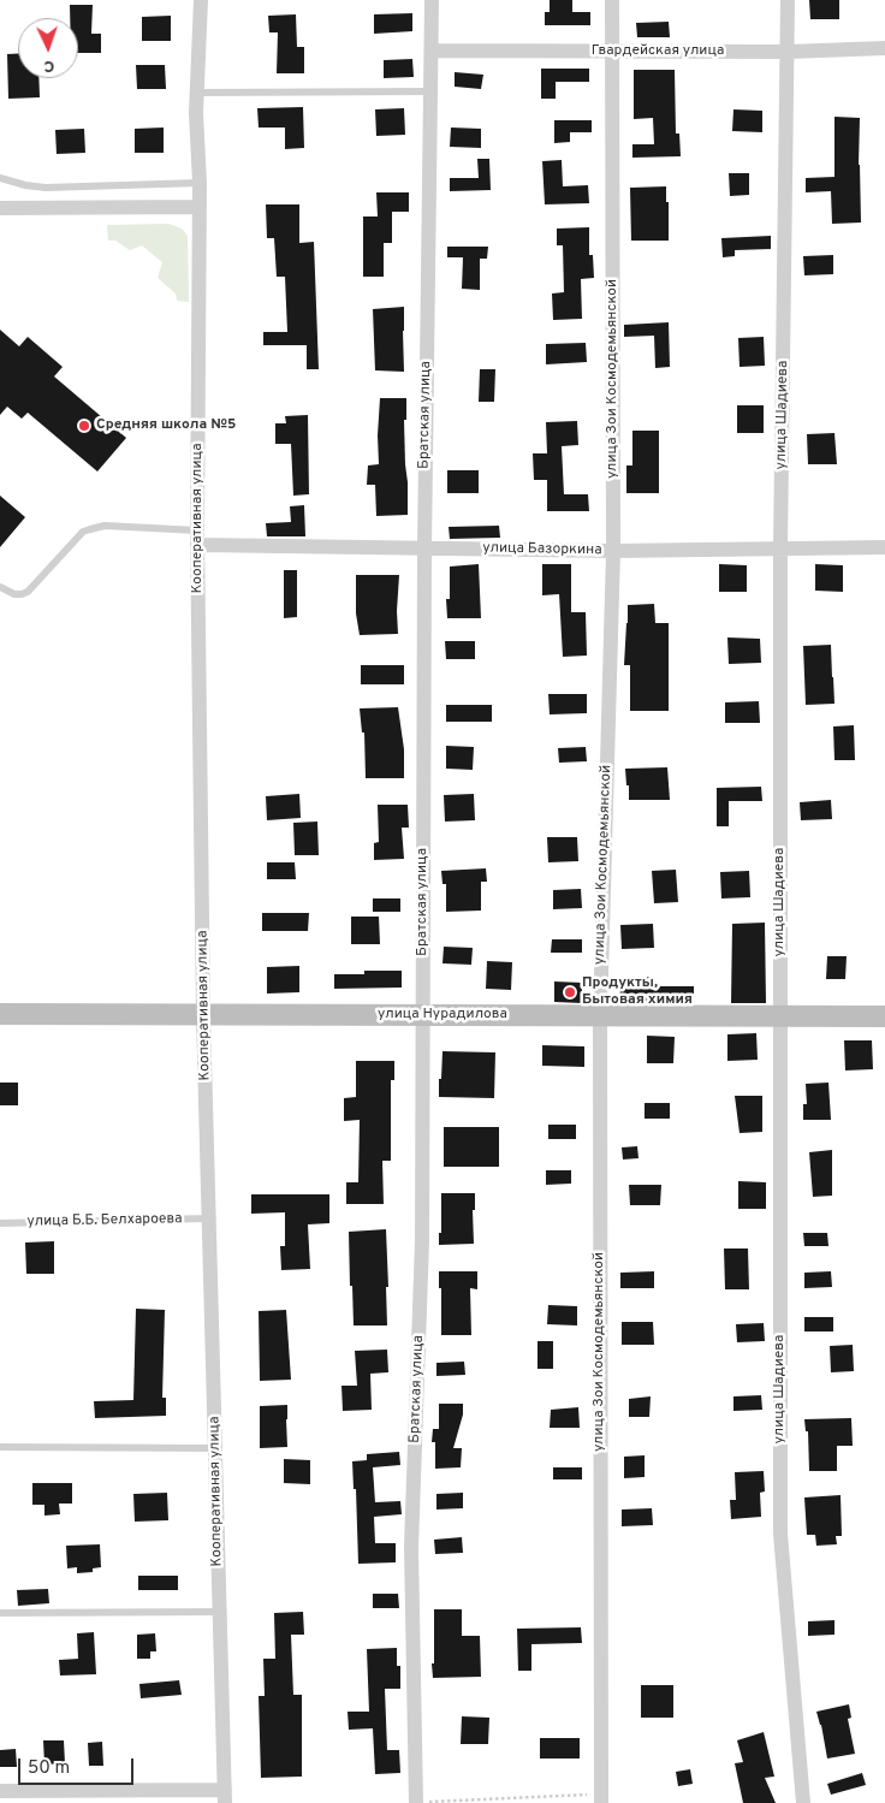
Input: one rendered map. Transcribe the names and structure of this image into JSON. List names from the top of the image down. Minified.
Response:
{"streets":{"street":["Гвардейская улица","улица Зои Космодемьянской","Братская улица","улица Шадиева","Кооперативная улица","улица Базоркина","улица Нурадилова"],"lane":["улица Б.Б. Белхароева"]},"crossings":[["Гвардейская улица","улица Зои Космодемьянской"],["Гвардейская улица","Братская улица"],["Гвардейская улица","улица Шадиева"],["улица Зои Космодемьянской","улица Базоркина"],["улица Зои Космодемьянской","улица Нурадилова"],["Братская улица","улица Базоркина"],["Братская улица","улица Нурадилова"],["улица Шадиева","улица Базоркина"],["улица Шадиева","улица Нурадилова"],["Кооперативная улица","улица Базоркина"],["Кооперативная улица","улица Нурадилова"],["Кооперативная улица","улица Б.Б. Белхароева"]],"places":["Средняя школа №5","Продукты, Бытовая химия"],"scale_bar":"50 m","north":"bottom"}
